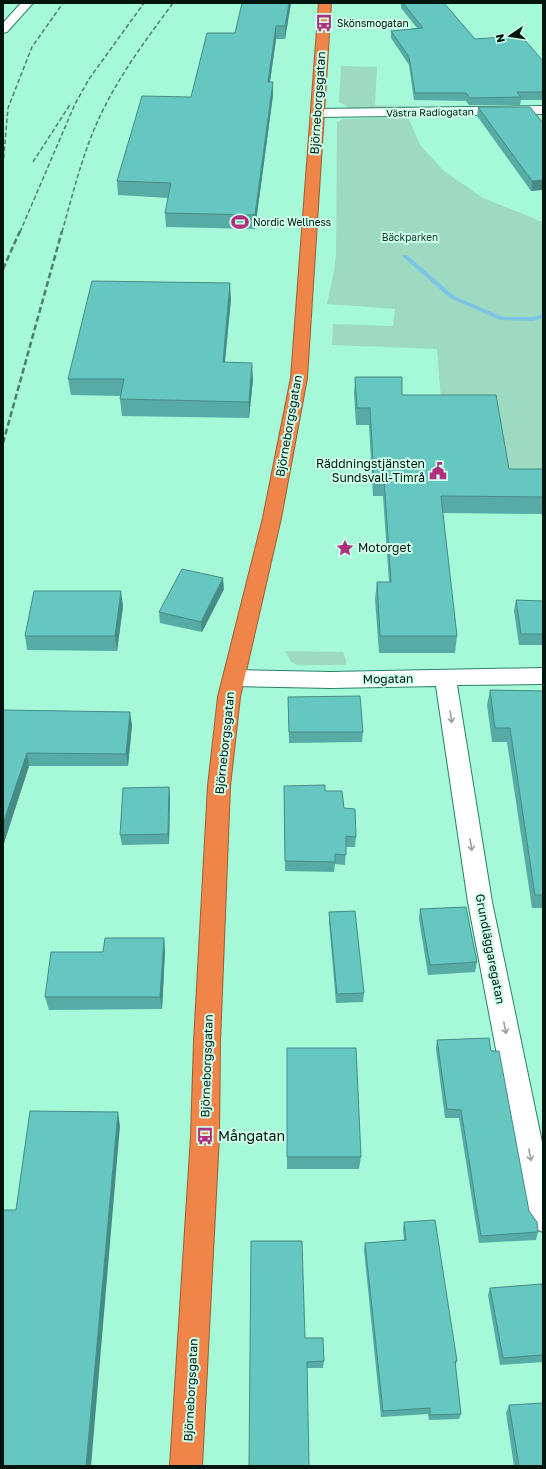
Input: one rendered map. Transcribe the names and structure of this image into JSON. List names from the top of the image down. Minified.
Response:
{"streets":{"highway":["Björneborgsgatan"],"street":["Västra Radiogatan","Mogatan","Grundläggaregatan"]},"crossings":[["Björneborgsgatan","Västra Radiogatan"],["Björneborgsgatan","Mogatan"],["Mogatan","Grundläggaregatan"]],"one_way":["Grundläggaregatan"],"parks":["Bäckparken"],"places":{"bus stop":["Skönsmogatan","Mångatan"],"sports":["Nordic Wellness"],"public building":["Räddningstjänsten Sundsvall-Timrå"],"place":["Motorget"]},"north":"left"}
